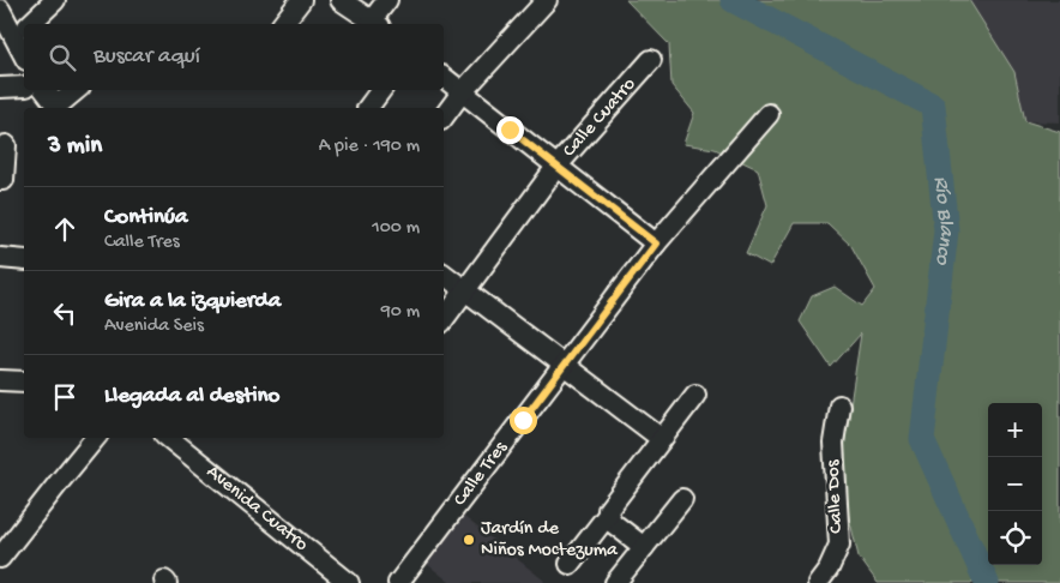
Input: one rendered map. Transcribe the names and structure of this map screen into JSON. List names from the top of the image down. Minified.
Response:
{"streets":{"street":["Calle Cuatro","Calle Tres","Calle Dos","Avenida Cuatro"]},"water":["Río Blanco"],"places":["Jardín de Niños Moctezuma"],"page":{"search":"Buscar aquí","heading":["3 min","A pie · 190 m"],"list":[["Continúa","Calle Tres","100 m"],["Gira a la izquierda","Avenida Seis","90 m"],"Llegada al destino"],"map_buttons":["+","−"]}}
